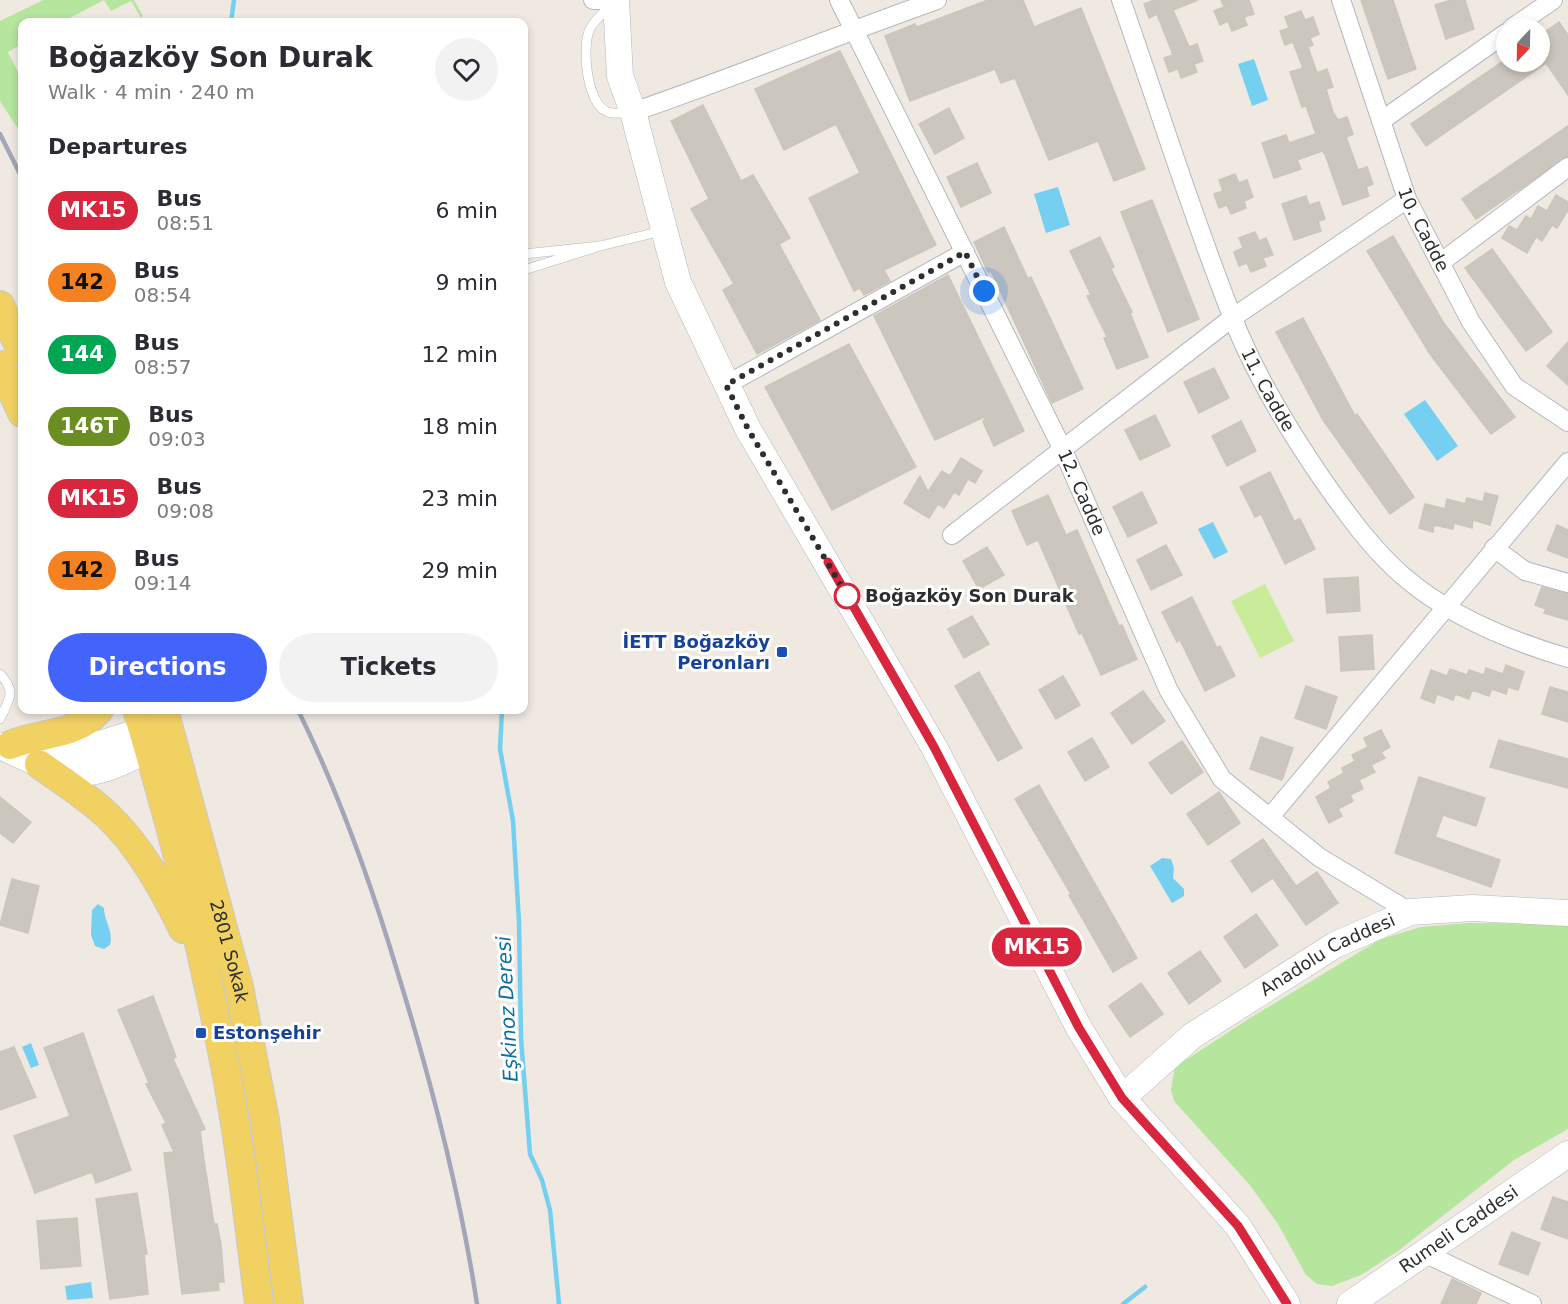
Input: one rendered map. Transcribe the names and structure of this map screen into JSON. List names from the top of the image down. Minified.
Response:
{"streets":{"main road":["2801 Sokak"],"street":["10. Cadde","11. Cadde","12. Cadde","Anadolu Caddesi","Rumeli Caddesi"]},"crossings":[["12. Cadde","Anadolu Caddesi"]],"water":["Eşkinoz Deresi"],"places":{"other":["Boğazköy Son Durak"],"transit":["İETT Boğazköy Peronları","Estonşehir"]},"lines":["bus line MK15"],"north":"bottom","page":{"on_map":"MK15","heading":[["Boğazköy Son Durak","Walk · 4 min · 240 m"],"Departures"],"list":[{"mark":"MK15","name":"Bus","note":"08:51","value":"6 min"},{"mark":"142","name":"Bus","note":"08:54","value":"9 min"},{"mark":"144","name":"Bus","note":"08:57","value":"12 min"},{"mark":"146T","name":"Bus","note":"09:03","value":"18 min"},{"mark":"MK15","name":"Bus","note":"09:08","value":"23 min"},{"mark":"142","name":"Bus","note":"09:14","value":"29 min"}],"buttons":["Directions","Tickets"]}}
